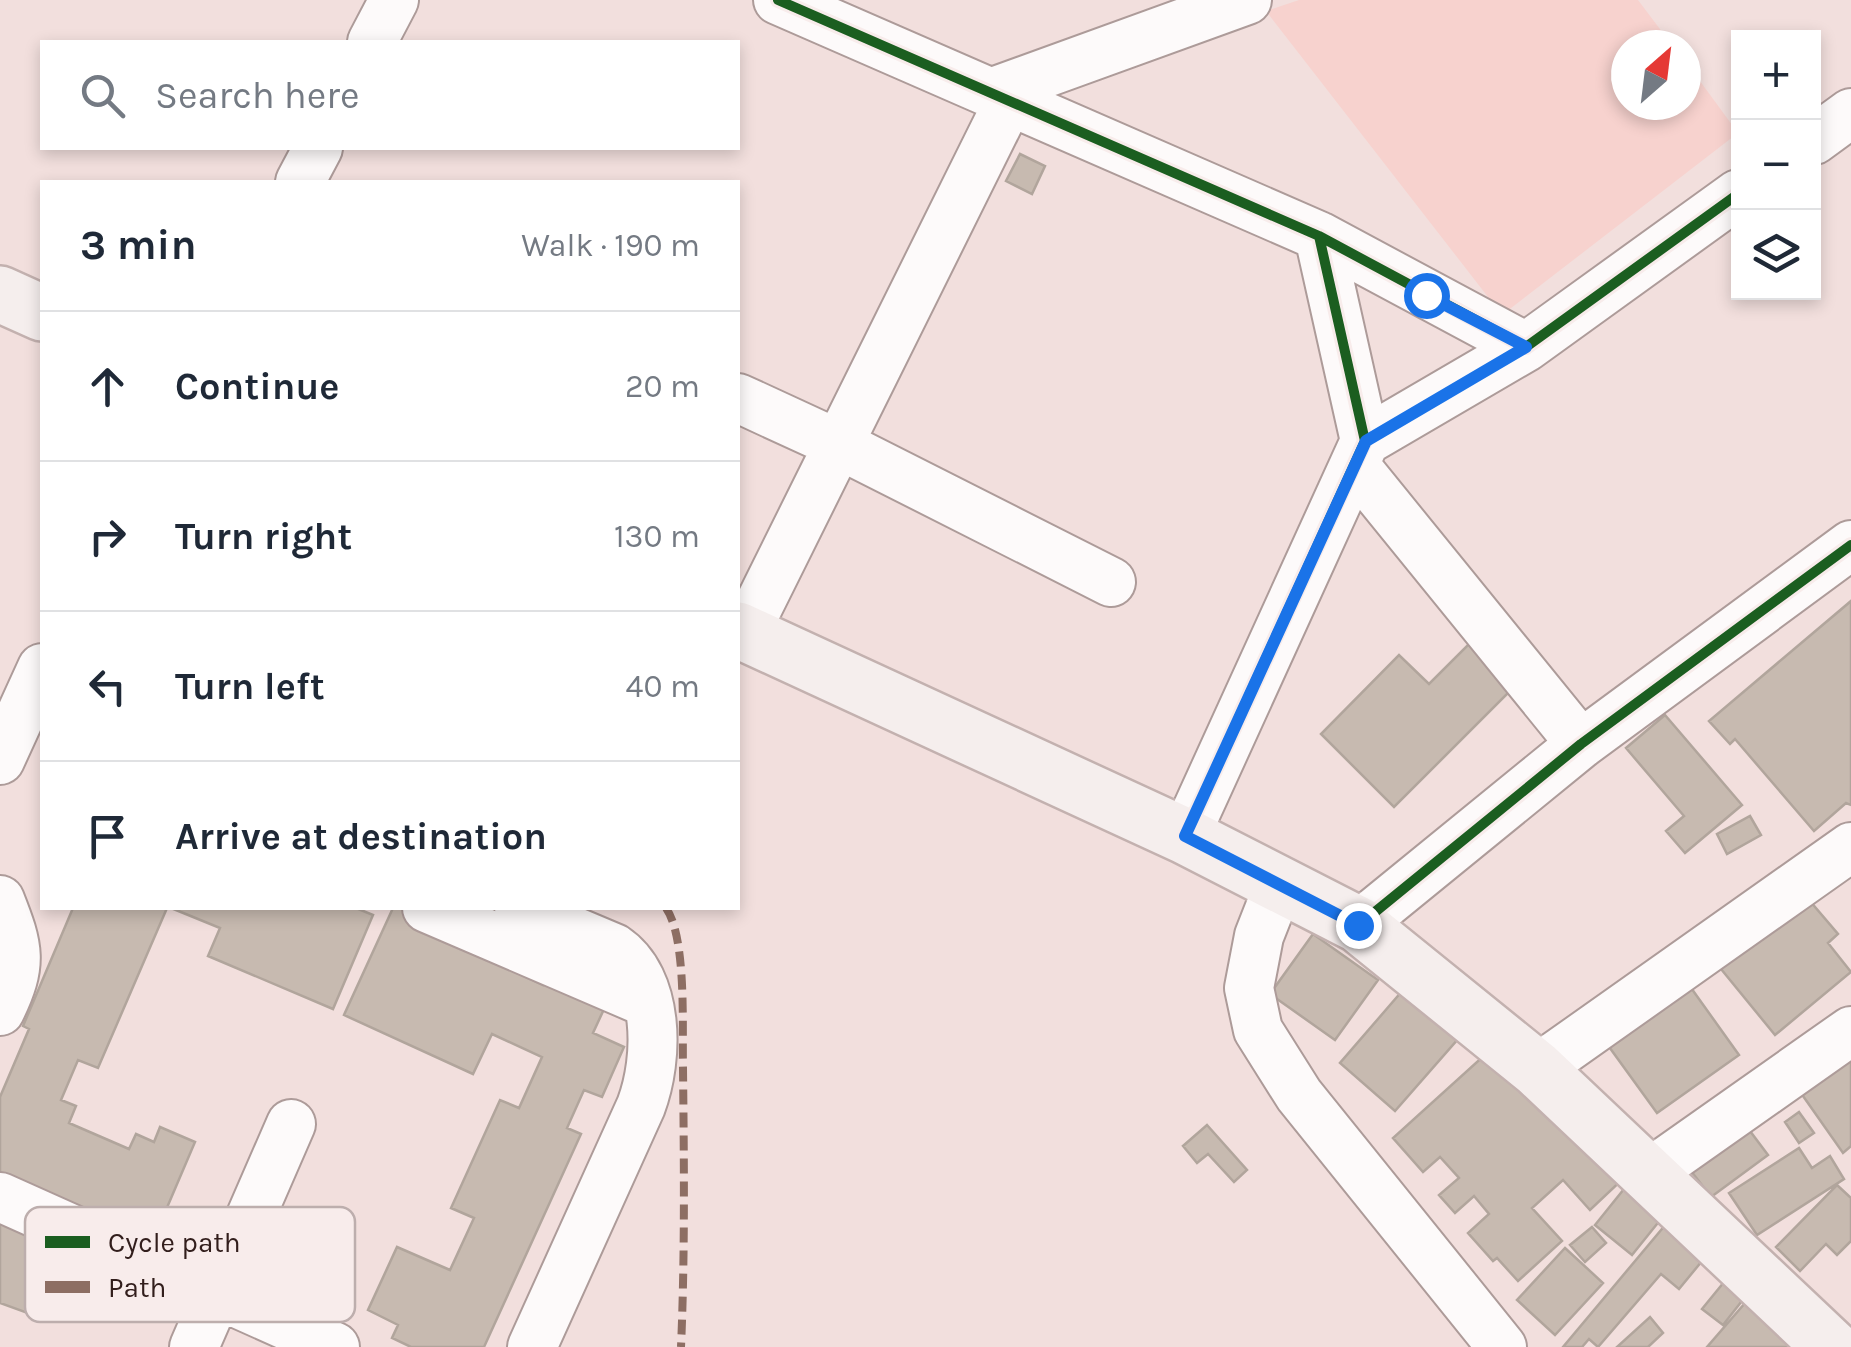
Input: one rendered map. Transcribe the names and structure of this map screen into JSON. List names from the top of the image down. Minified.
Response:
{"legend":["Cycle path","Path"],"north":"top right","page":{"map_buttons":["+","−"],"search":"Search here","heading":["3 min","Walk · 190 m"],"list":[["Continue","20 m"],["Turn right","130 m"],["Turn left","40 m"],"Arrive at destination"]}}
